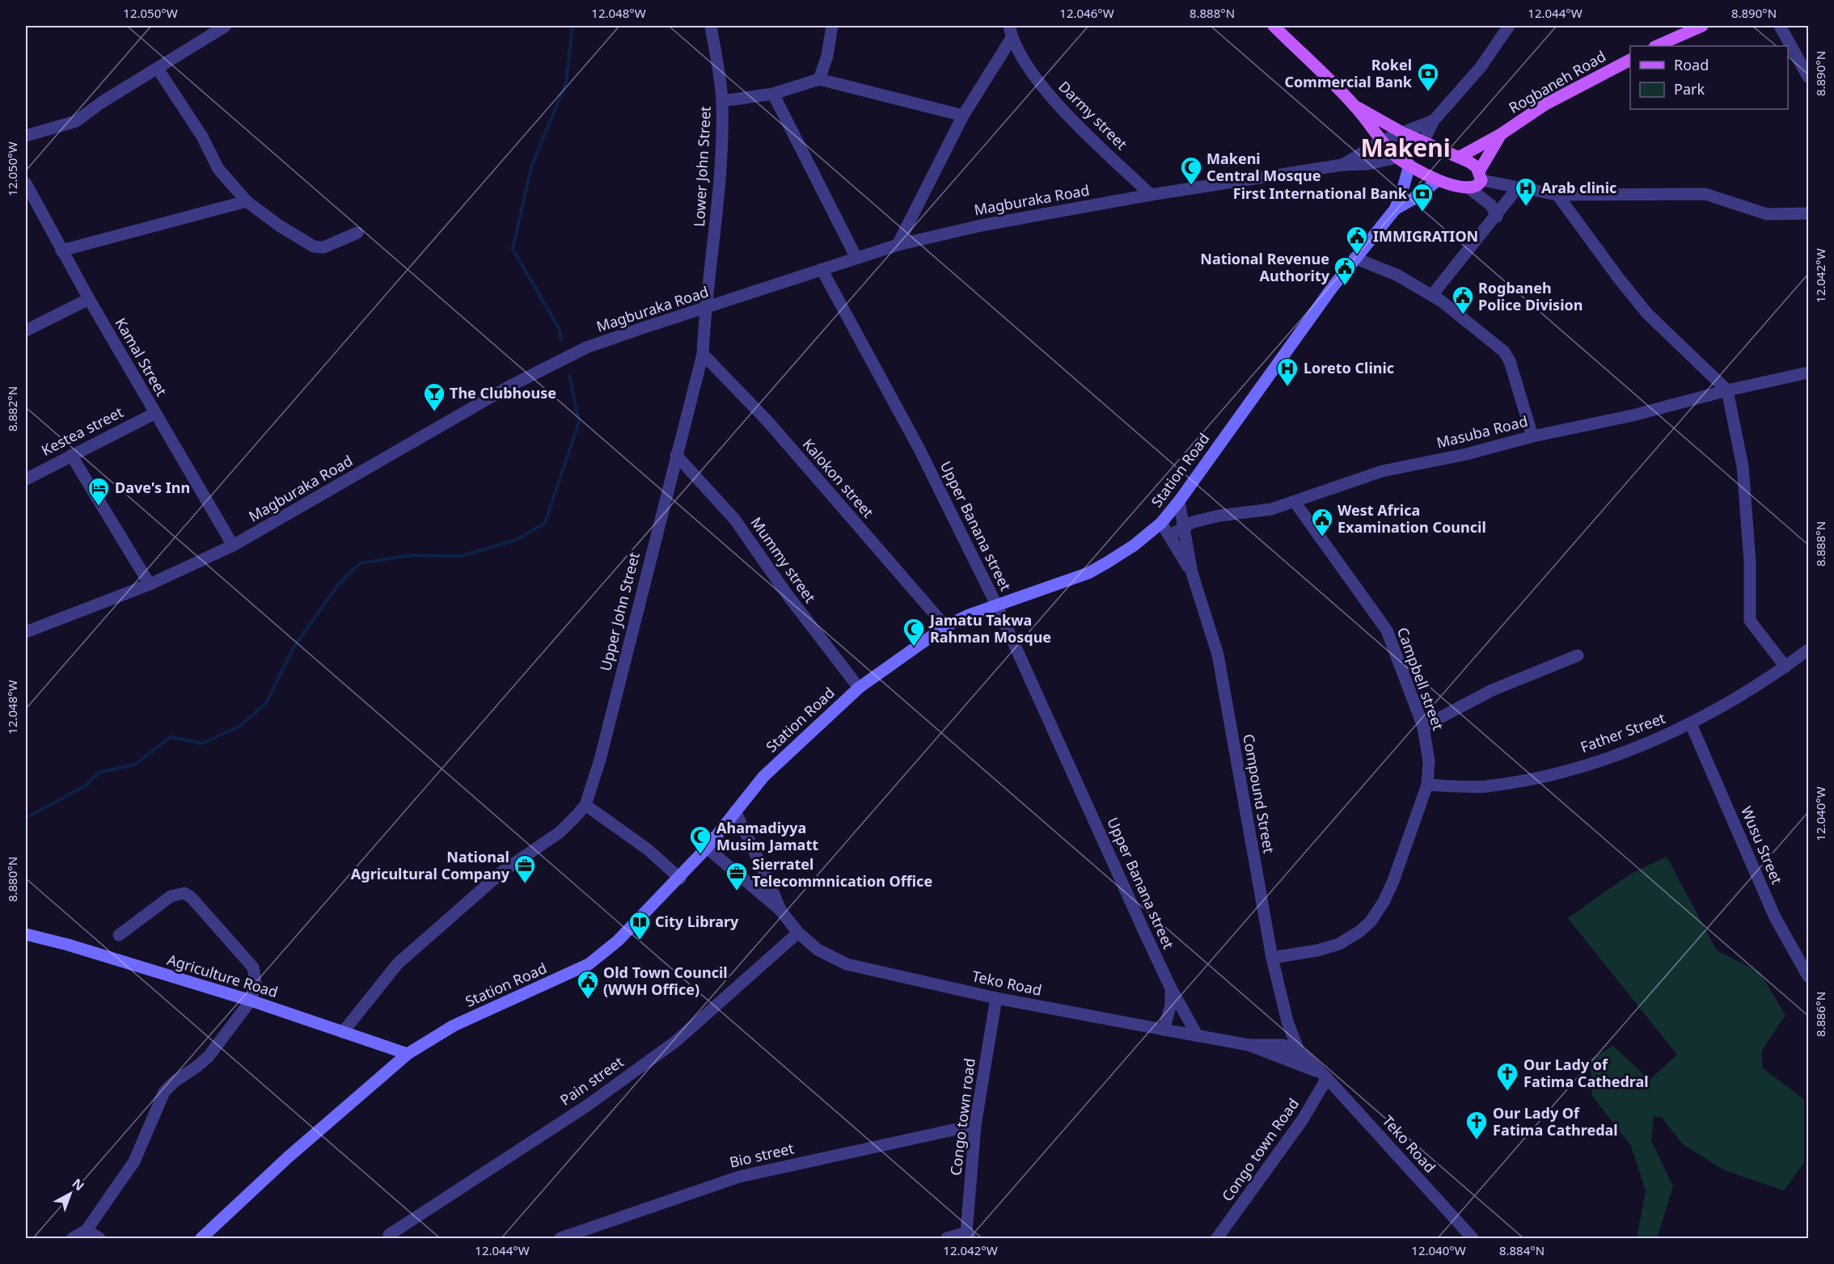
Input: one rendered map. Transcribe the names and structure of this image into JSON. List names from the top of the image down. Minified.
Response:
{"streets":{"main road":["Rogbaneh Road","Station Road","Agriculture Road"],"street":["Darmy street","Lower John Street","Magburaka Road","Kamal Street","Kestea street","Masuba Road","Kalokon street","Upper Banana street","Mummy street","Upper John Street","Campbell street","Father Street","Compound Street","Wusu Street","Teko Road","Pain street","Congo town road","Congo town Road","Bio street"]},"crossings":[["Darmy street","Magburaka Road"],["Lower John Street","Magburaka Road"],["Lower John Street","Upper John Street"],["Magburaka Road","Kamal Street"],["Magburaka Road","Upper Banana street"],["Magburaka Road","Upper John Street"],["Kamal Street","Kestea street"],["Masuba Road","Campbell street"],["Masuba Road","Compound Street"],["Station Road","Kalokon street"],["Station Road","Upper Banana street"],["Station Road","Mummy street"],["Station Road","Compound Street"],["Station Road","Agriculture Road"],["Station Road","Teko Road"],["Kalokon street","Upper John Street"],["Upper Banana street","Teko Road"],["Mummy street","Upper John Street"],["Campbell street","Father Street"],["Campbell street","Compound Street"],["Father Street","Wusu Street"],["Compound Street","Teko Road"],["Teko Road","Pain street"],["Teko Road","Congo town road"],["Teko Road","Congo town Road"],["Congo town road","Bio street"]],"districts":["Makeni"],"places":{"bank":["Rokel Commercial Bank","First International Bank"],"mosque":["Makeni Central Mosque","Jamatu Takwa Rahman Mosque","Ahamadiyya Musim Jamatt"],"hospital":["Arab clinic","Loreto Clinic"],"public building":["IMMIGRATION","National Revenue Authority","Rogbaneh Police Division","West Africa Examination Council","Old Town Council (WWH Office)"],"bar":["The Clubhouse"],"hotel":["Dave's Inn"],"office":["National Agricultural Company","Sierratel Telecommnication Office"],"library":["City Library"],"church":["Our Lady of Fatima Cathedral","Our Lady Of Fatima Cathredal"]},"legend":["Road","Park"],"north":"top right","coordinates":["12.050°W","12.048°W","12.046°W","8.888°N","12.044°W","8.890°N","12.042°W","8.882°N","12.040°W","8.880°N","8.886°N","8.884°N"]}
